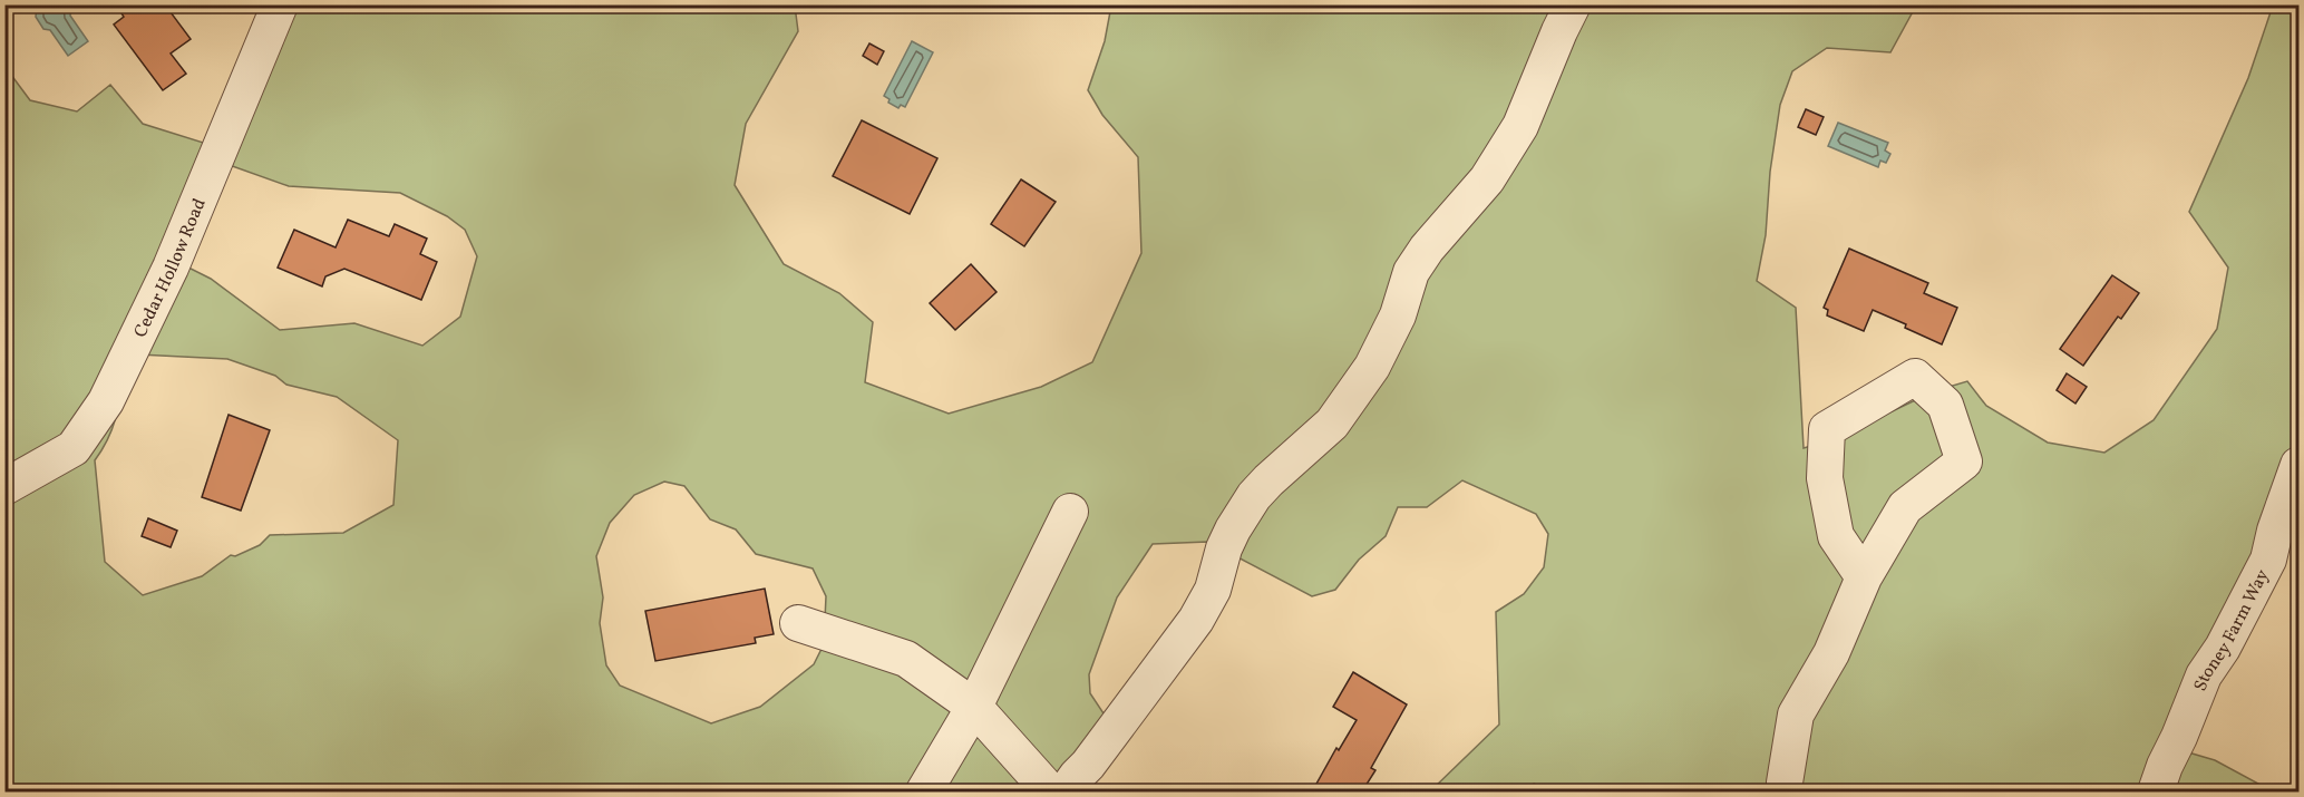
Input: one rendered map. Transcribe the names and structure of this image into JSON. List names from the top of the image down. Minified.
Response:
{"streets":{"street":["Cedar Hollow Road","Stoney Farm Way"]}}
